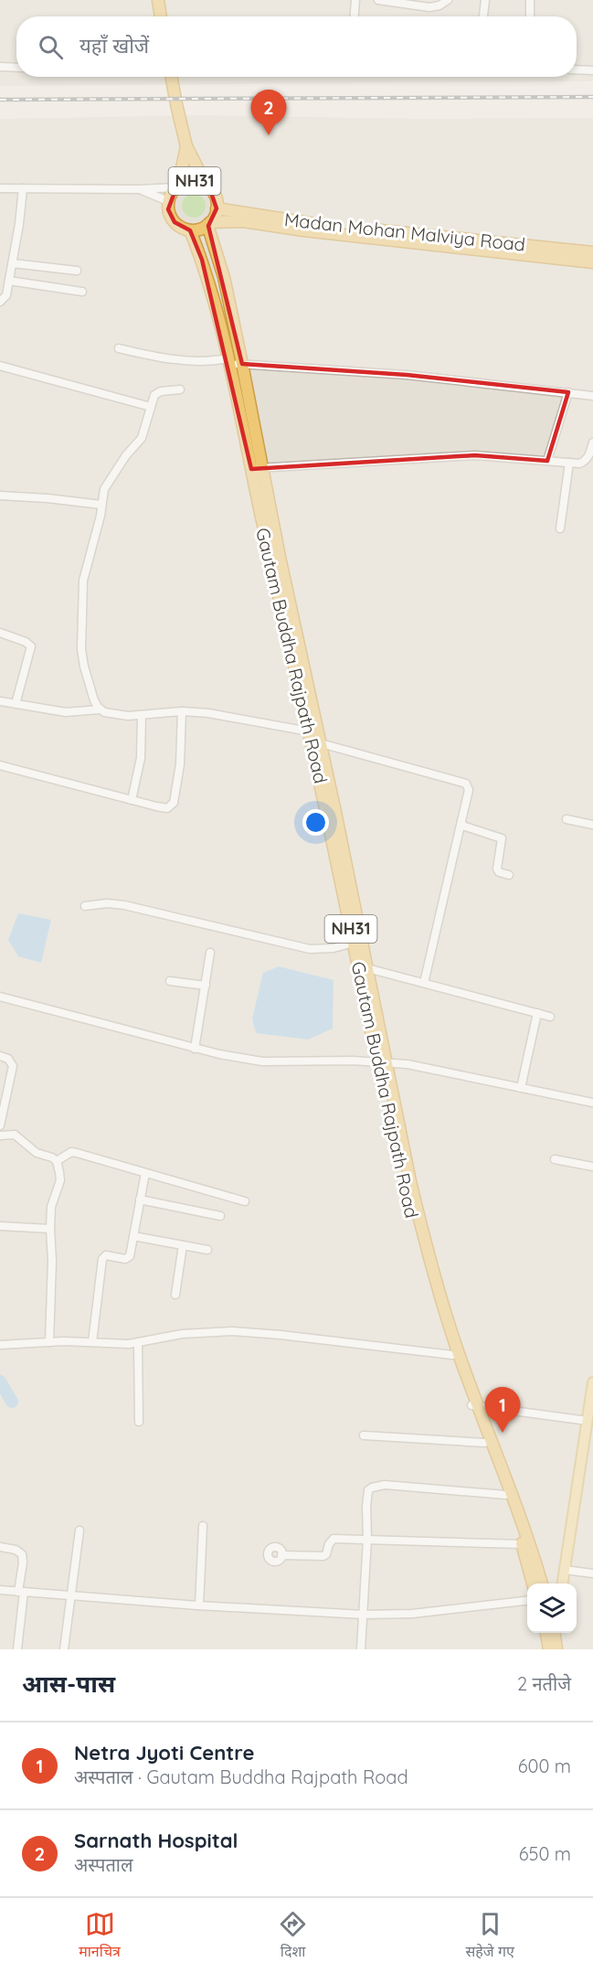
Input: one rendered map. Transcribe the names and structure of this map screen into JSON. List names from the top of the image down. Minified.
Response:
{"streets":{"highway":["NH31","Madan Mohan Malviya Road","Gautam Buddha Rajpath Road"]},"crossings":[["NH31","Madan Mohan Malviya Road"],["NH31","Gautam Buddha Rajpath Road"],["Madan Mohan Malviya Road","Gautam Buddha Rajpath Road"]],"page":{"search":"यहाँ खोजें","pins":["2","1"],"heading":["आस-पास","2 नतीजे"],"list":[{"mark":"1","name":"Netra Jyoti Centre","note":"अस्पताल · Gautam Buddha Rajpath Road","value":"600 m"},{"mark":"2","name":"Sarnath Hospital","note":"अस्पताल","value":"650 m"}],"nav":["मानचित्र","दिशा","सहेजे गए"]}}
